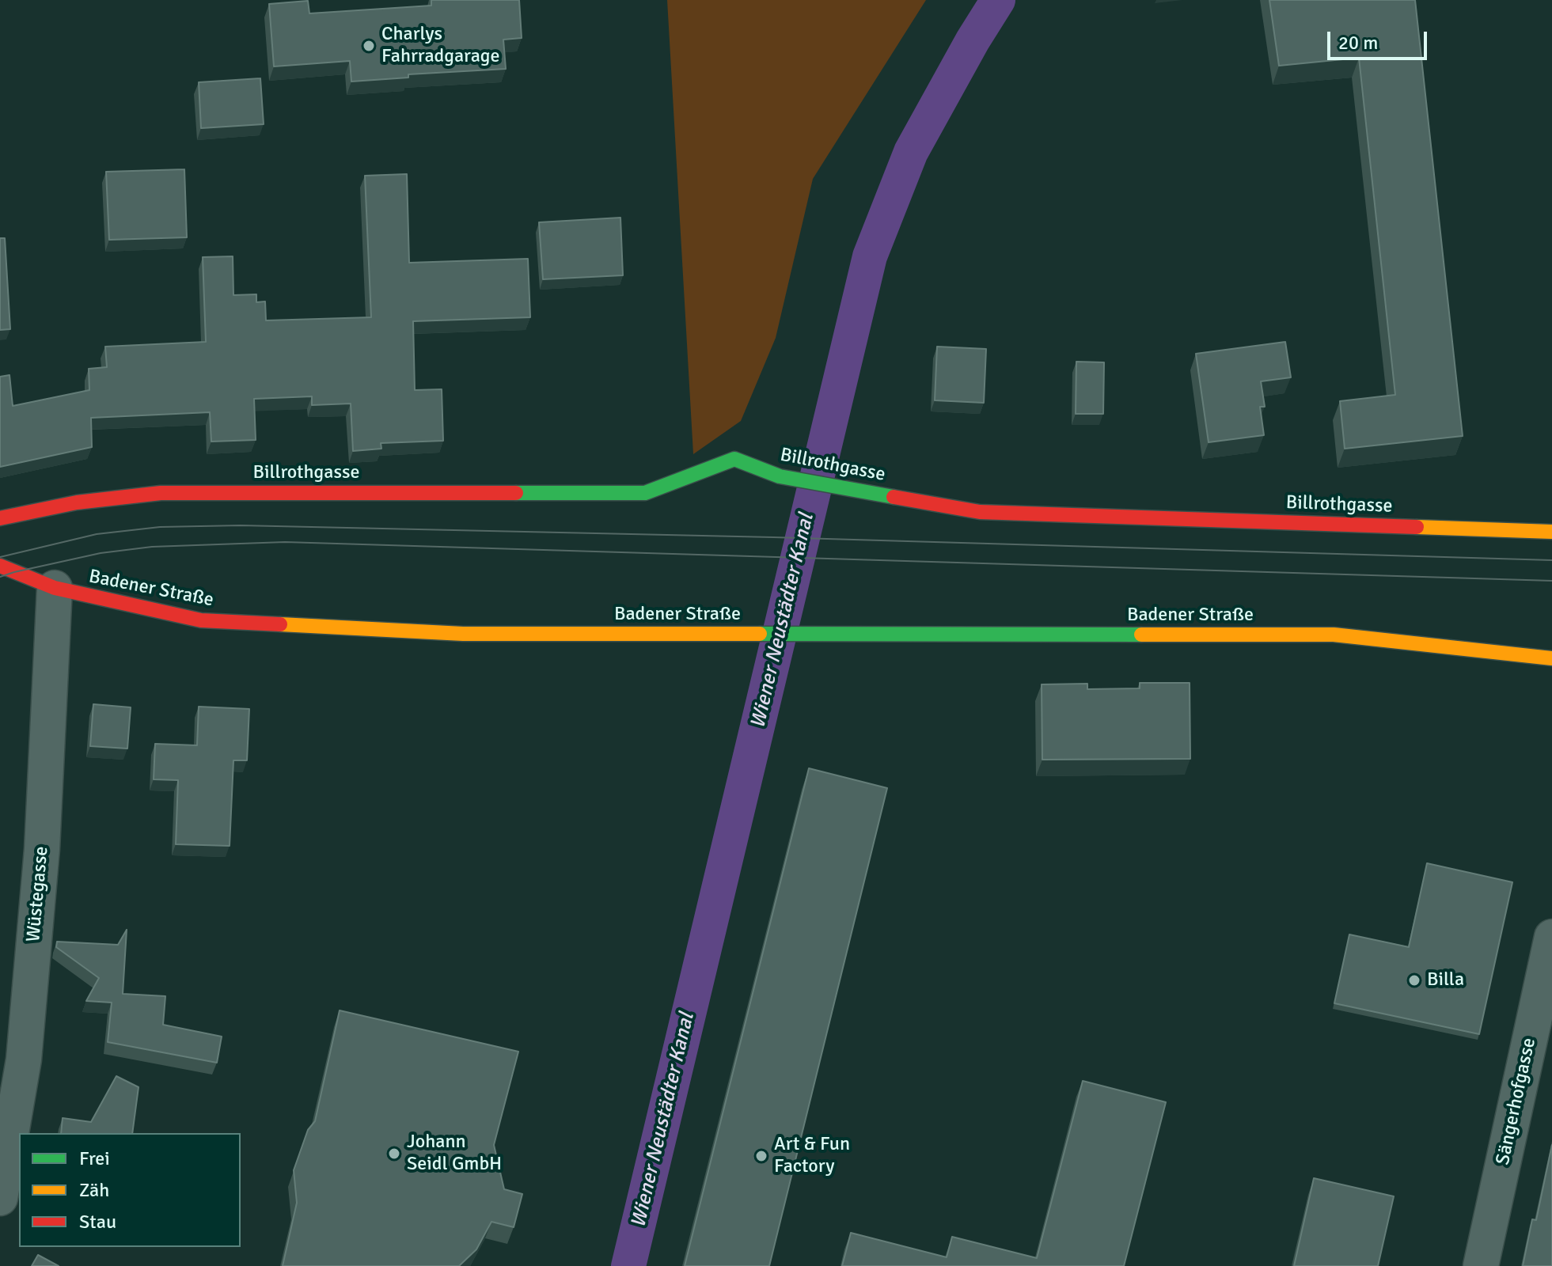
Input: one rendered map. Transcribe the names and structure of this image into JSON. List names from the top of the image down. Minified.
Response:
{"streets":{"street":["Billrothgasse","Badener Straße","Wüstegasse","Sängerhofgasse"]},"crossings":[["Badener Straße","Wüstegasse"]],"water":["Wiener Neustädter Kanal"],"places":["Charlys Fahrradgarage","Billa","Johann Seidl GmbH","Art & Fun Factory"],"legend":["Frei","Zäh","Stau"],"scale_bar":"20 m"}
